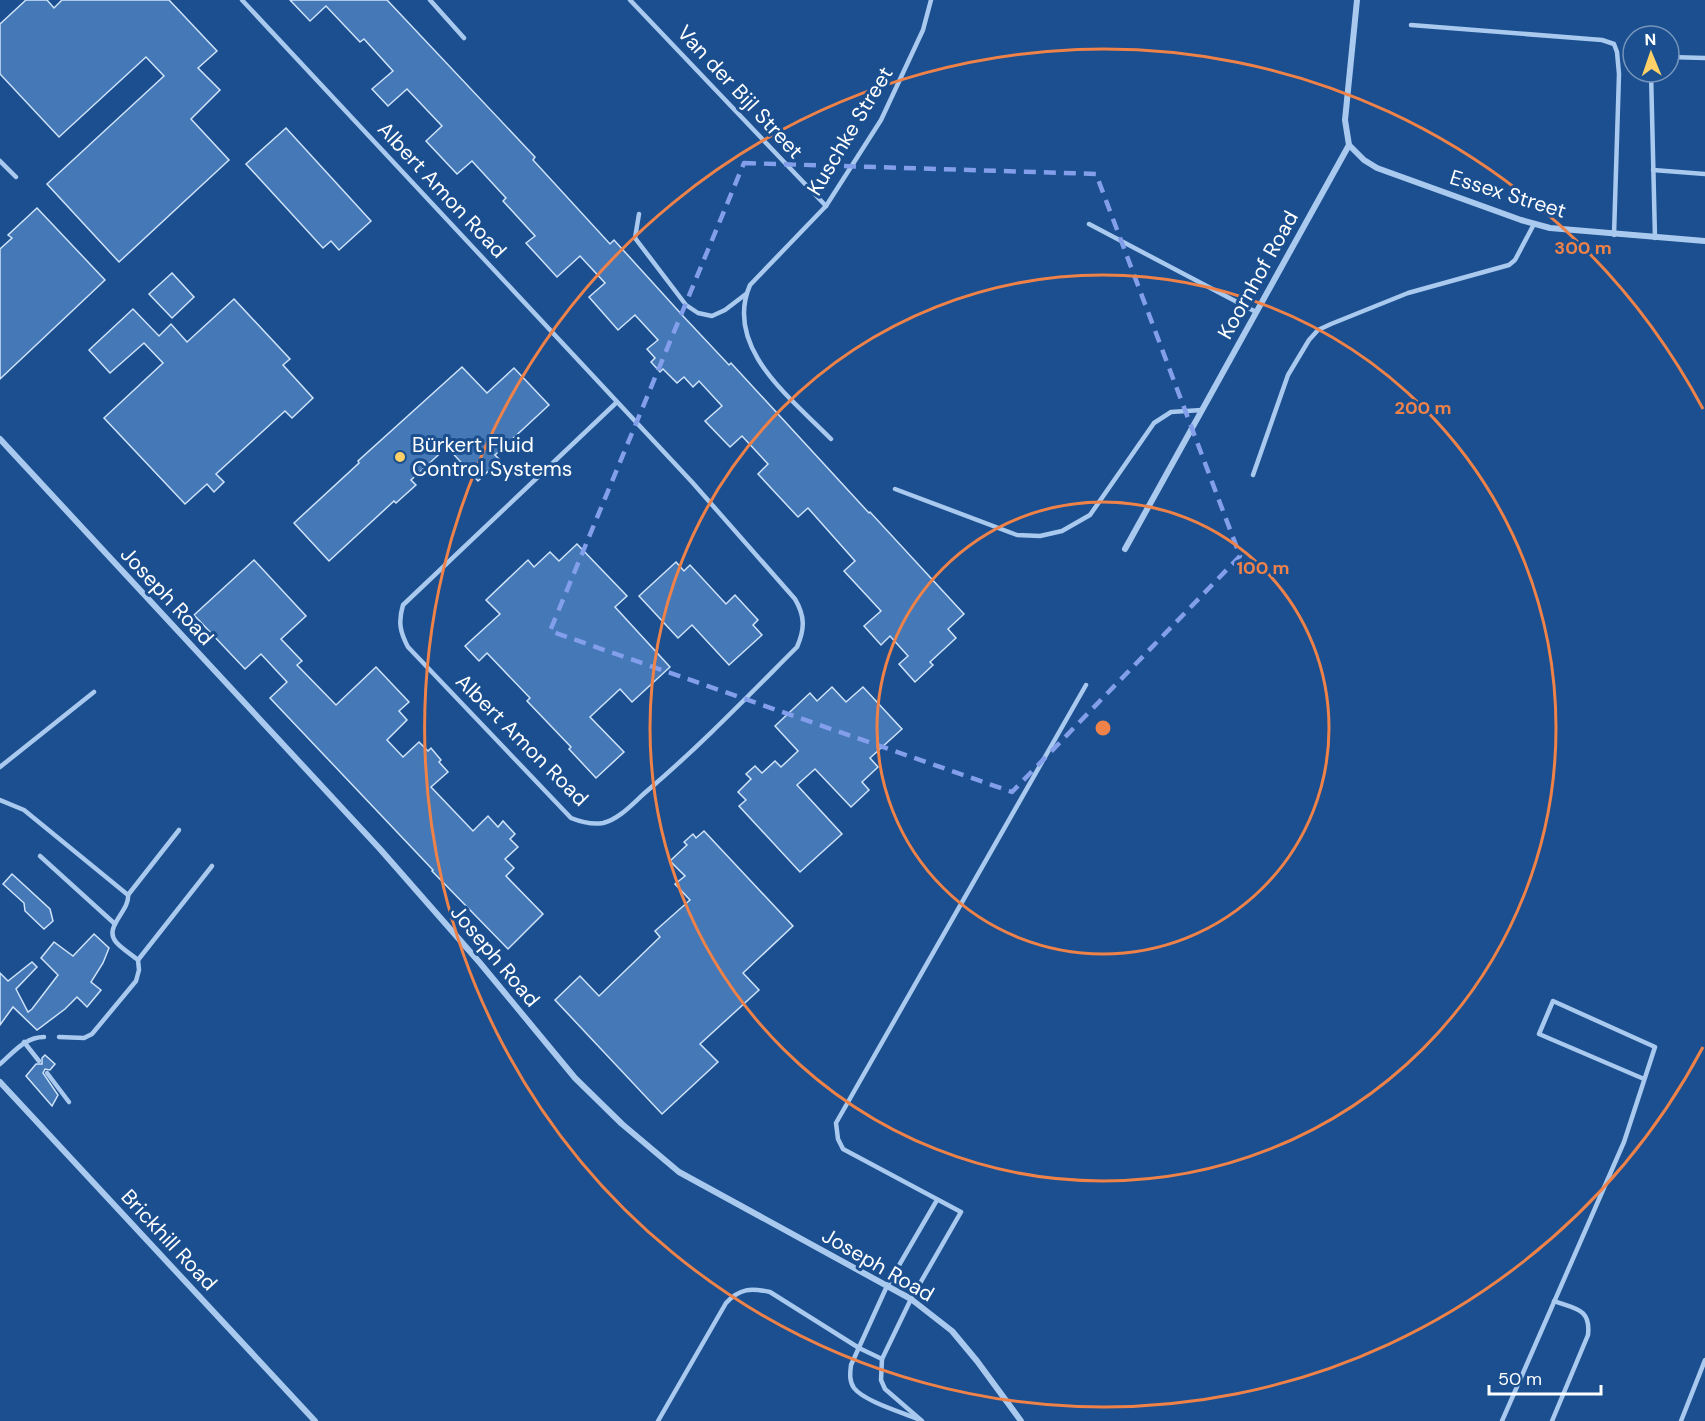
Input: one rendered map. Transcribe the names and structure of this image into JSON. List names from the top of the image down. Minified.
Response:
{"streets":{"street":["Essex Street","Koornhof Road","Joseph Road","Brickhill Road"],"lane":["Van der Bijl Street","Kuschke Street","Albert Amon Road"]},"crossings":[["Van der Bijl Street","Kuschke Street"],["Essex Street","Koornhof Road"]],"places":["Bürkert Fluid Control Systems"],"scale_bar":"50 m","north":"top","rings":["300 m","200 m","100 m"]}
